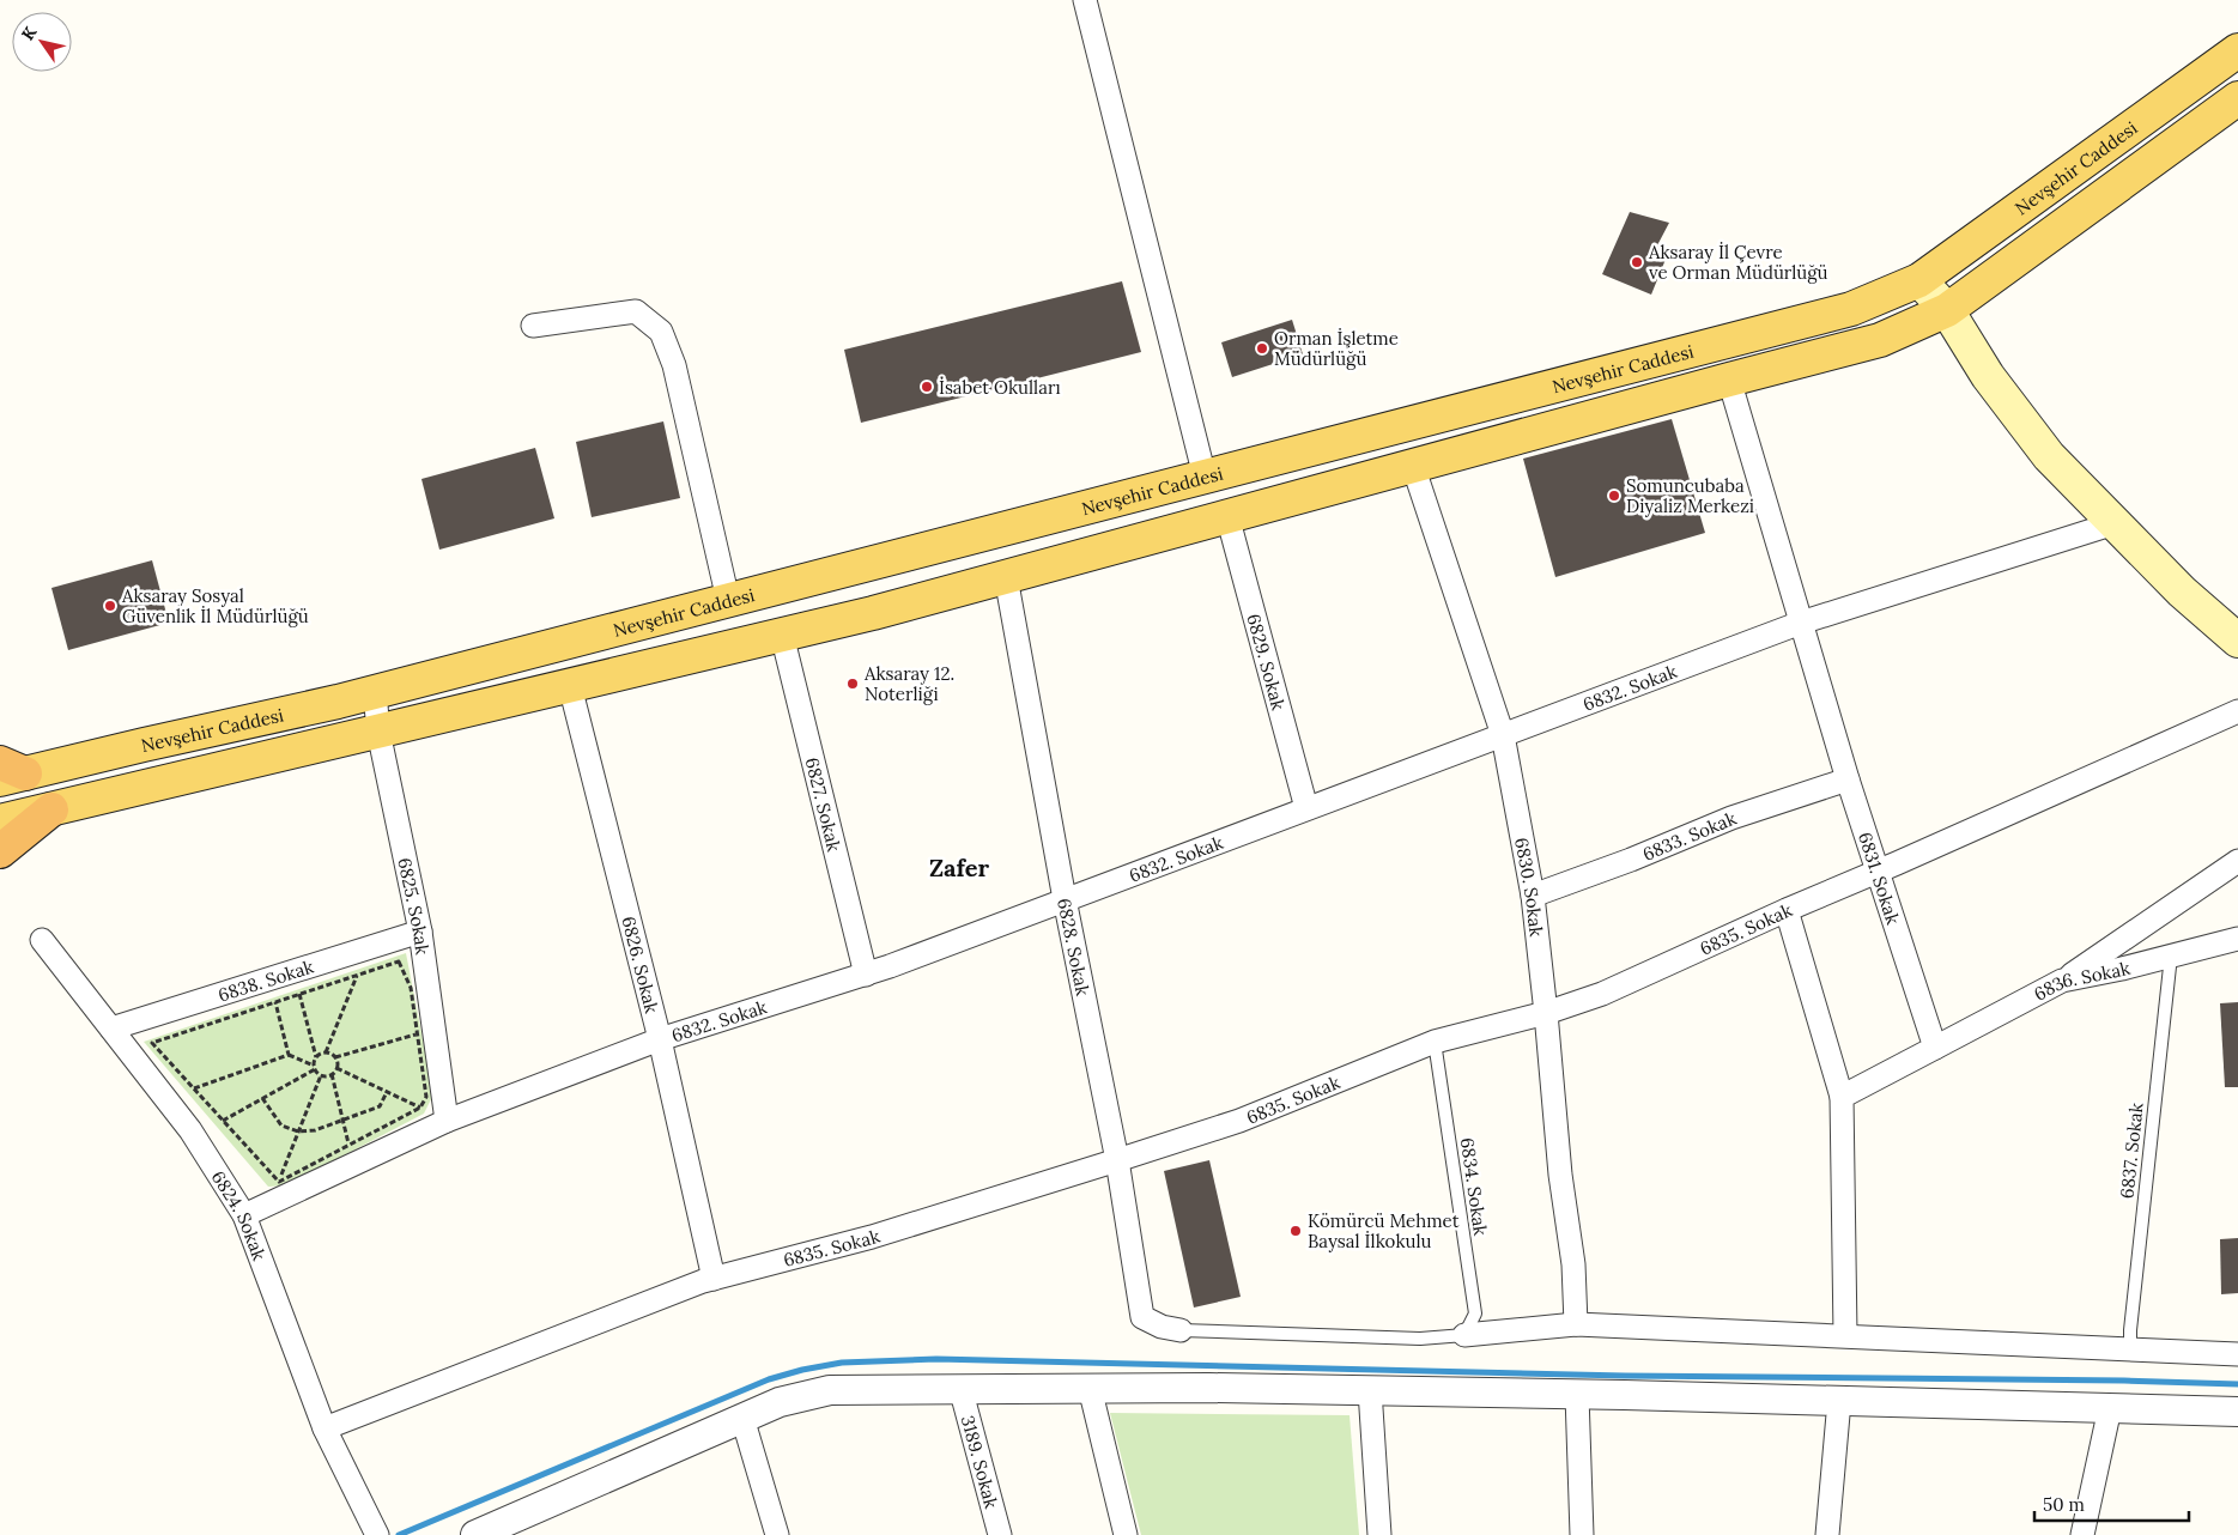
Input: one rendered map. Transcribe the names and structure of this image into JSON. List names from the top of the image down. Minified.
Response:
{"streets":{"main road":["Nevşehir Caddesi"],"street":["6829. Sokak","6832. Sokak","6827. Sokak","6833. Sokak","6831. Sokak","6830. Sokak","6825. Sokak","6835. Sokak","6828. Sokak","6826. Sokak","6838. Sokak","6836. Sokak","6824. Sokak","3189. Sokak"],"lane":["6837. Sokak","6834. Sokak"]},"crossings":[["Nevşehir Caddesi","6825. Sokak"],["6829. Sokak","6832. Sokak"],["6832. Sokak","6827. Sokak"],["6832. Sokak","6831. Sokak"],["6832. Sokak","6830. Sokak"],["6832. Sokak","6825. Sokak"],["6832. Sokak","6828. Sokak"],["6832. Sokak","6826. Sokak"],["6832. Sokak","6824. Sokak"],["6833. Sokak","6831. Sokak"],["6833. Sokak","6830. Sokak"],["6831. Sokak","6835. Sokak"],["6831. Sokak","6836. Sokak"],["6830. Sokak","6835. Sokak"],["6825. Sokak","6838. Sokak"],["6835. Sokak","6828. Sokak"],["6835. Sokak","6826. Sokak"],["6835. Sokak","6834. Sokak"],["6835. Sokak","6824. Sokak"],["6838. Sokak","6824. Sokak"],["6836. Sokak","6837. Sokak"]],"districts":["Zafer"],"places":["Aksaray İl Çevre ve Orman Müdürlüğü","Orman İşletme Müdürlüğü","İsabet Okulları","Somuncubaba Diyaliz Merkezi","Aksaray Sosyal Güvenlik İl Müdürlüğü","Aksaray 12. Noterliği","Kömürcü Mehmet Baysal İlkokulu"],"scale_bar":"50 m","north":"top left"}
